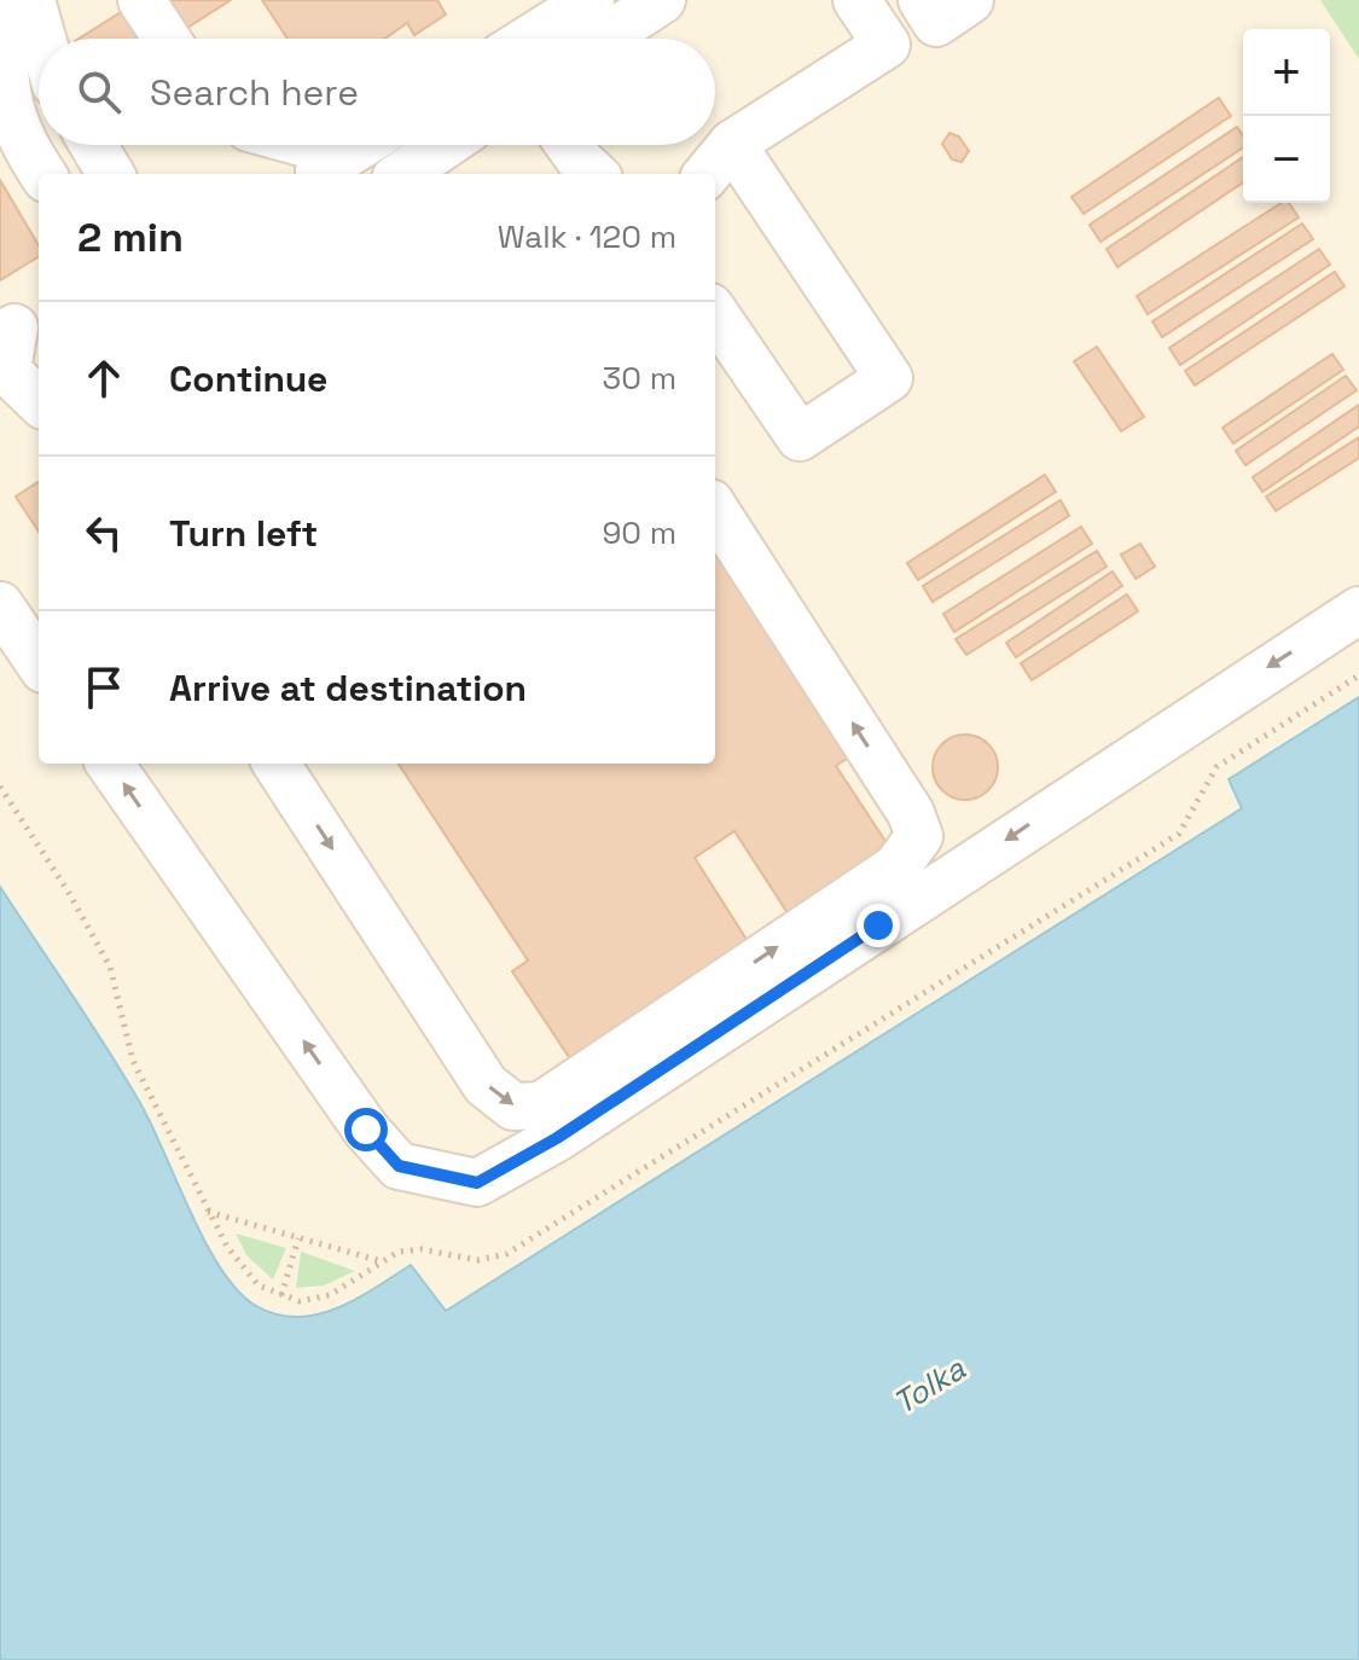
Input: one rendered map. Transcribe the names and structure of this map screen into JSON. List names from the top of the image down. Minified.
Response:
{"water":["Tolka"],"page":{"map_buttons":["+","−"],"search":"Search here","heading":["2 min","Walk · 120 m"],"list":[["Continue","30 m"],["Turn left","90 m"],"Arrive at destination"]}}
